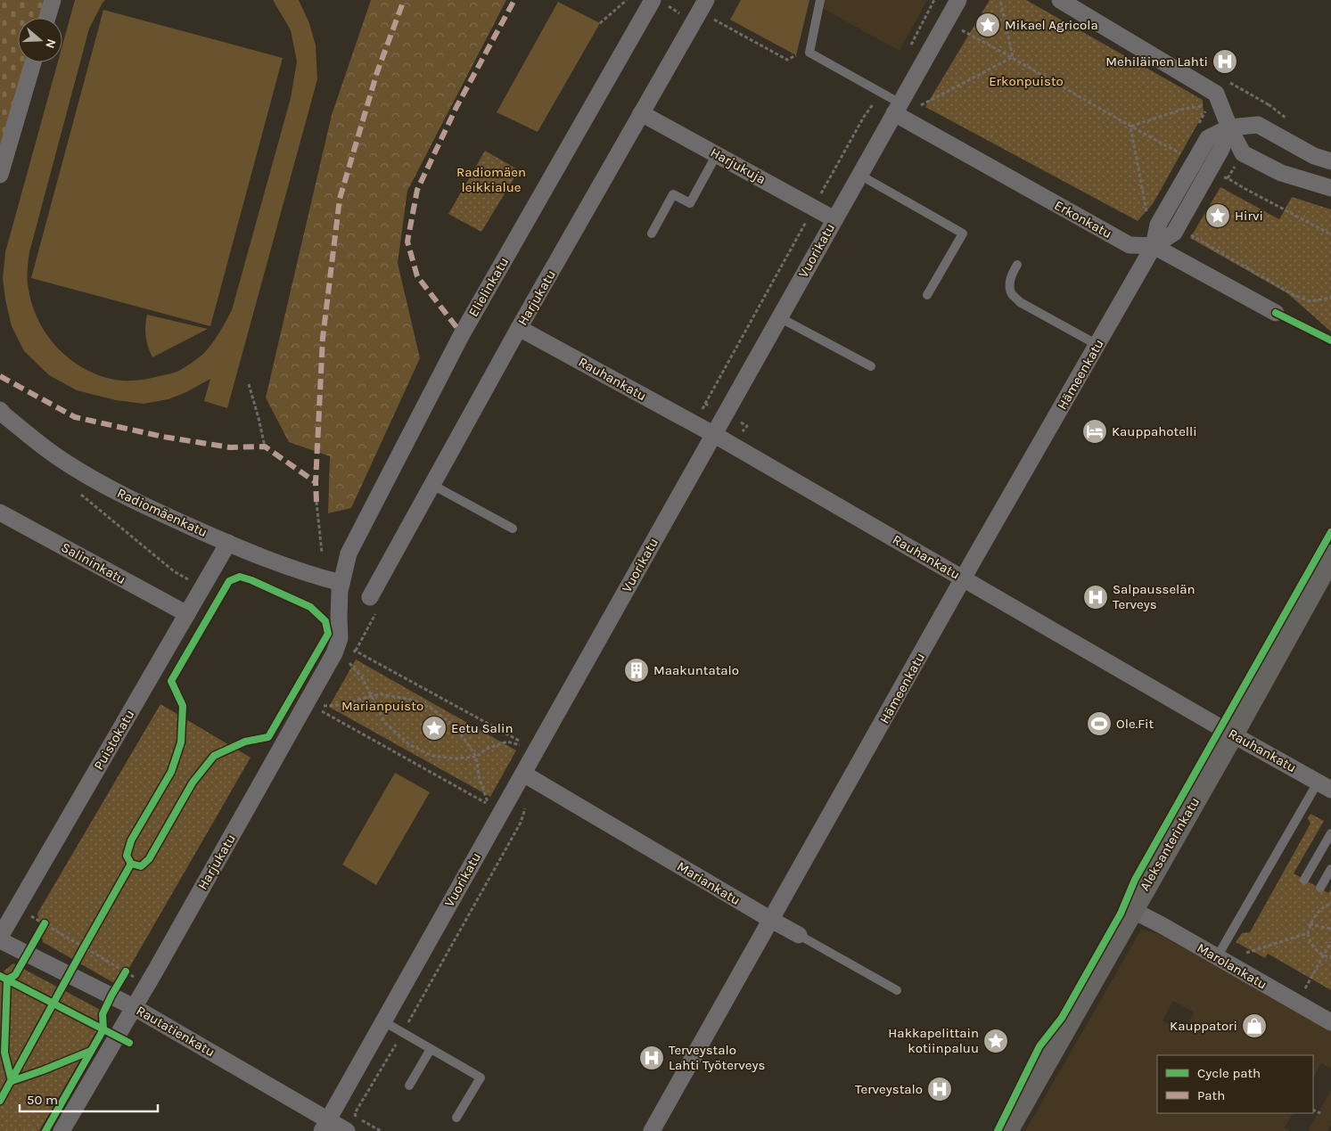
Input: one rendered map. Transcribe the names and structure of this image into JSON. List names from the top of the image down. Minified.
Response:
{"streets":{"main road":["Aleksanterinkatu"],"street":["Harjukuja","Erkonkatu","Vuorikatu","Elielinkatu","Harjukatu","Hämeenkatu","Rauhankatu","Radiomäenkatu","Salininkatu","Puistokatu","Mariankatu","Marolankatu","Rautatienkatu"]},"crossings":[["Harjukuja","Vuorikatu"],["Harjukuja","Harjukatu"],["Erkonkatu","Vuorikatu"],["Erkonkatu","Hämeenkatu"],["Vuorikatu","Rauhankatu"],["Vuorikatu","Mariankatu"],["Vuorikatu","Rautatienkatu"],["Elielinkatu","Harjukatu"],["Elielinkatu","Radiomäenkatu"],["Harjukatu","Rauhankatu"],["Harjukatu","Radiomäenkatu"],["Harjukatu","Rautatienkatu"],["Hämeenkatu","Rauhankatu"],["Hämeenkatu","Mariankatu"],["Rauhankatu","Aleksanterinkatu"],["Radiomäenkatu","Puistokatu"],["Salininkatu","Puistokatu"],["Puistokatu","Rautatienkatu"],["Aleksanterinkatu","Marolankatu"]],"parks":["Erkonpuisto","Radiomäen leikkialue","Marianpuisto"],"places":{"place":["Mikael Agricola","Hirvi","Eetu Salin","Hakkapelittain kotiinpaluu"],"hospital":["Mehiläinen Lahti","Salpausselän Terveys","Terveystalo Lahti Työterveys","Terveystalo"],"hotel":["Kauppahotelli"],"building":["Maakuntatalo"],"sports":["Ole.Fit"],"shop":["Kauppatori"]},"legend":["Cycle path","Path"],"scale_bar":"50 m","north":"right"}
